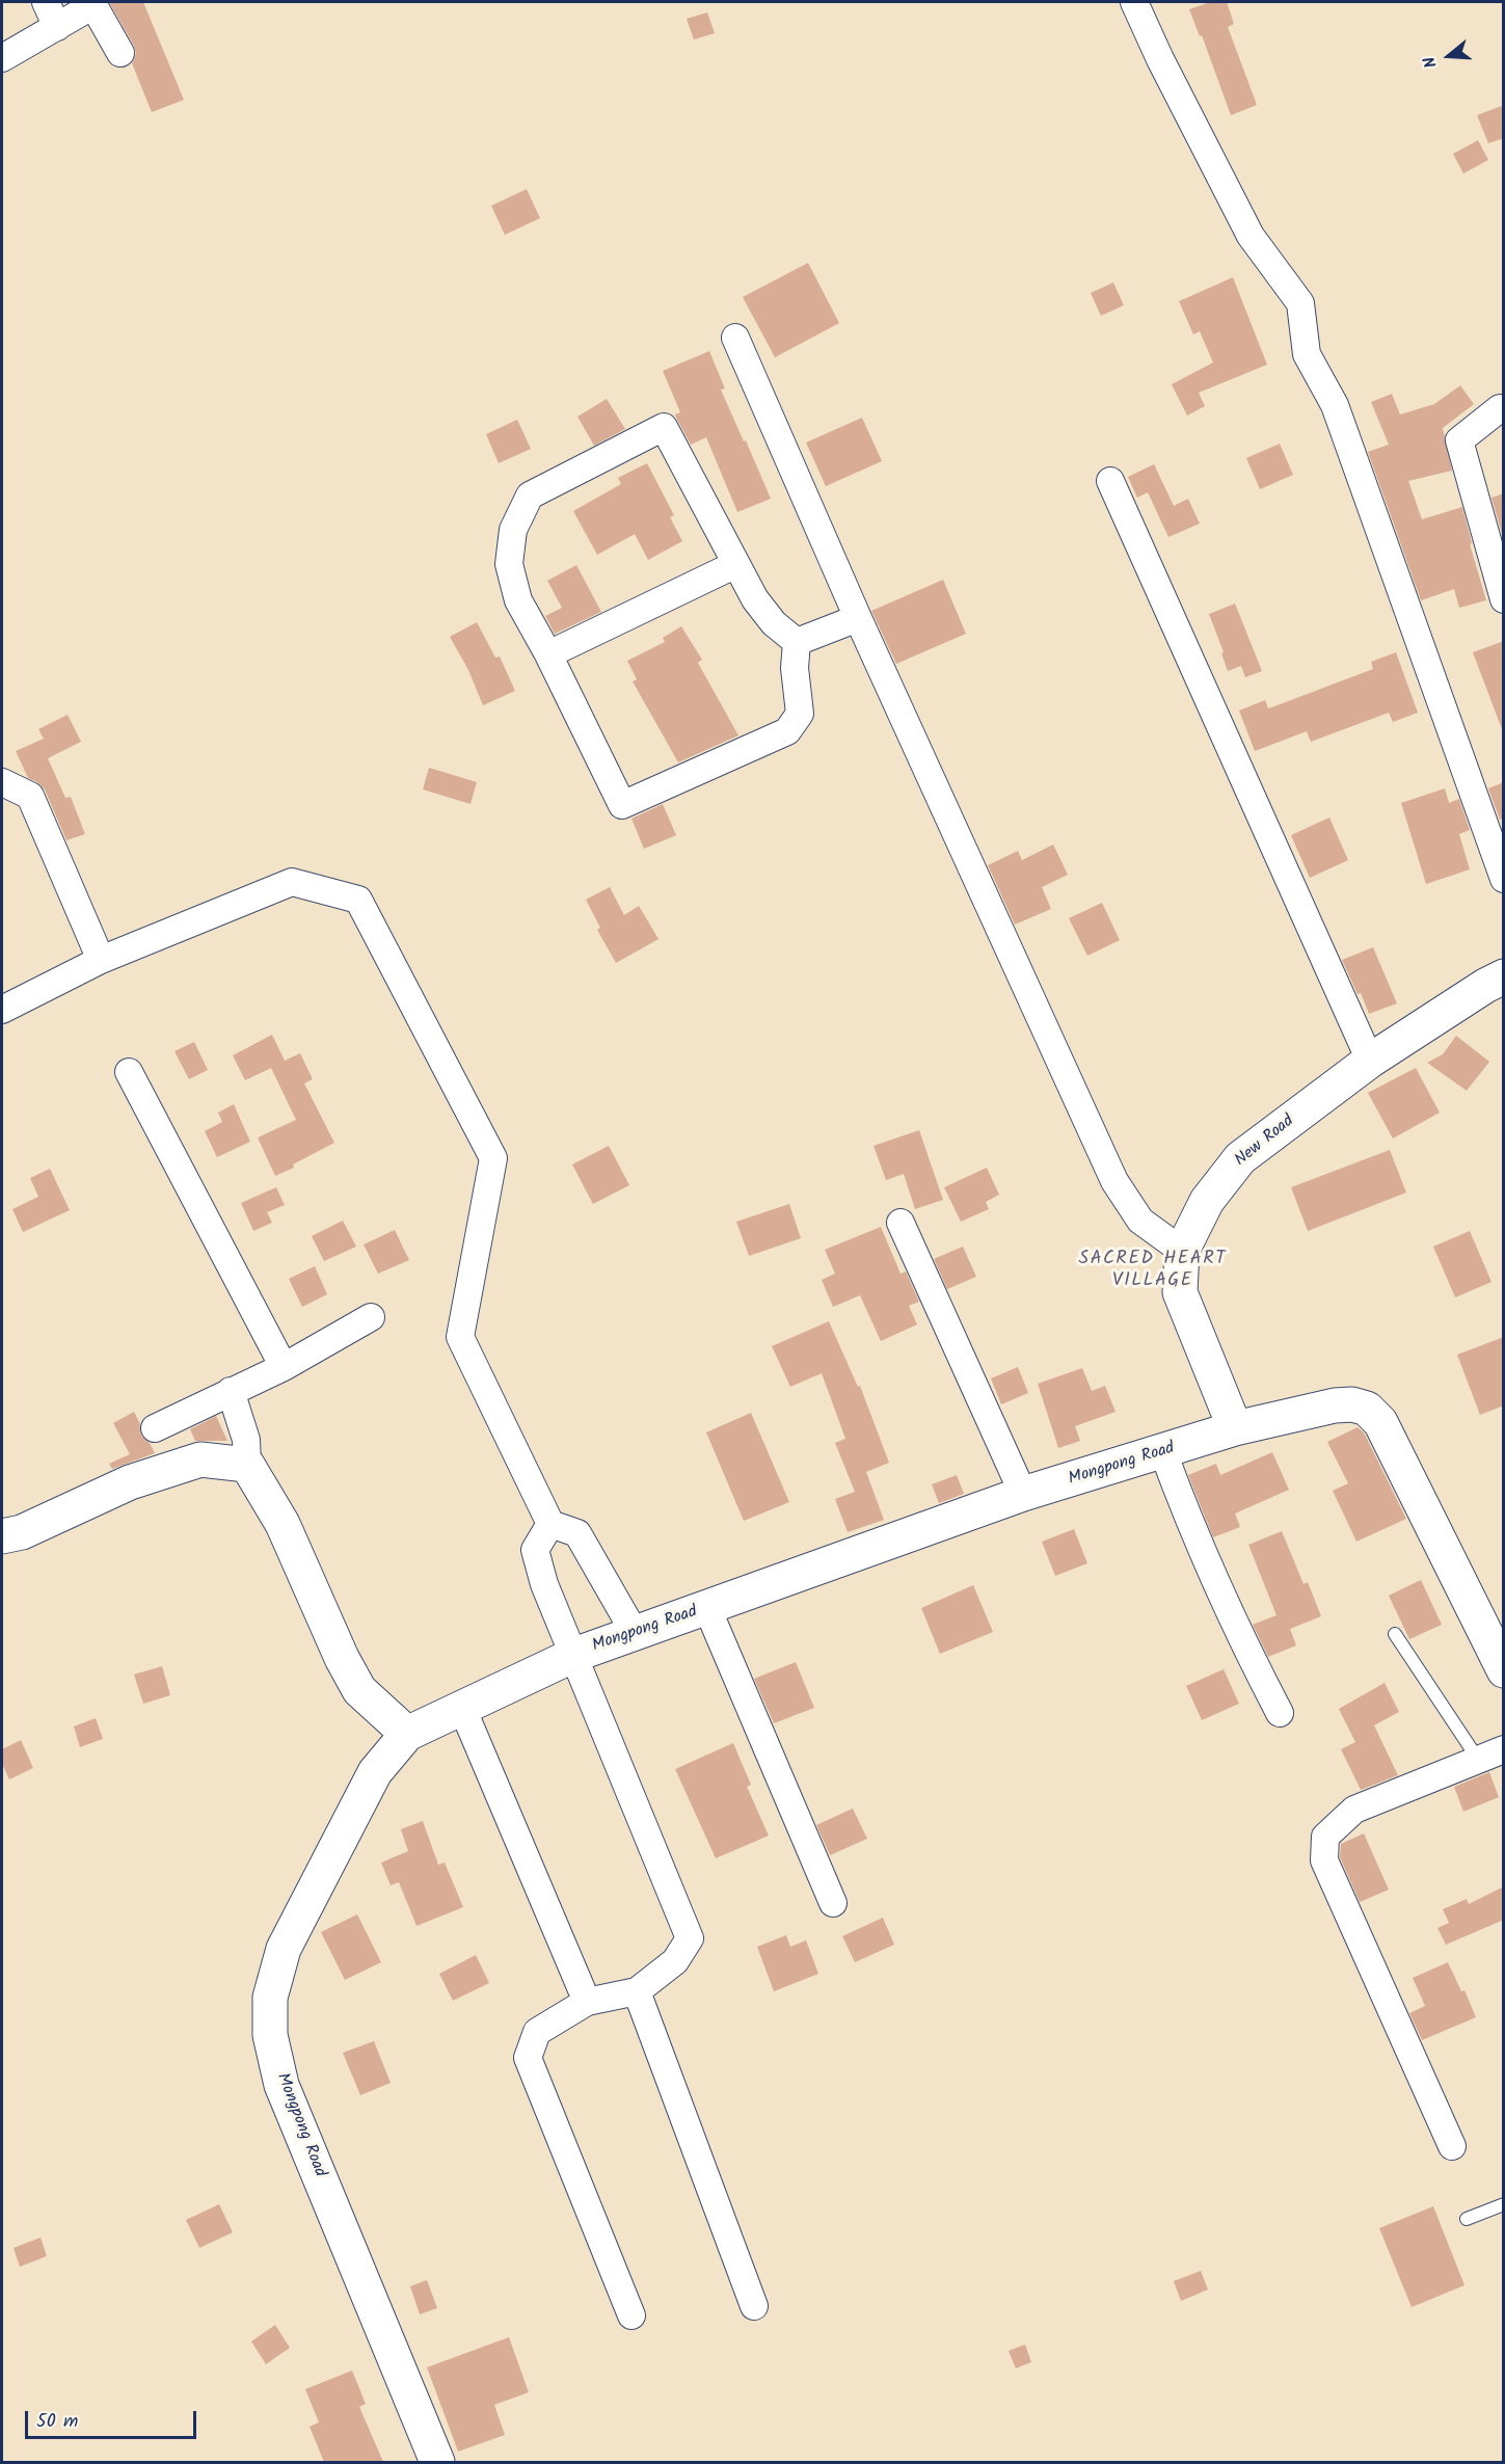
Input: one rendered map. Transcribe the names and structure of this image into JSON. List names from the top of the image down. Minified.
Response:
{"streets":{"main road":["New Road","Mongpong Road"]},"crossings":[["New Road","Mongpong Road"]],"districts":["SACRED HEART VILLAGE"],"scale_bar":"50 m","north":"left"}
